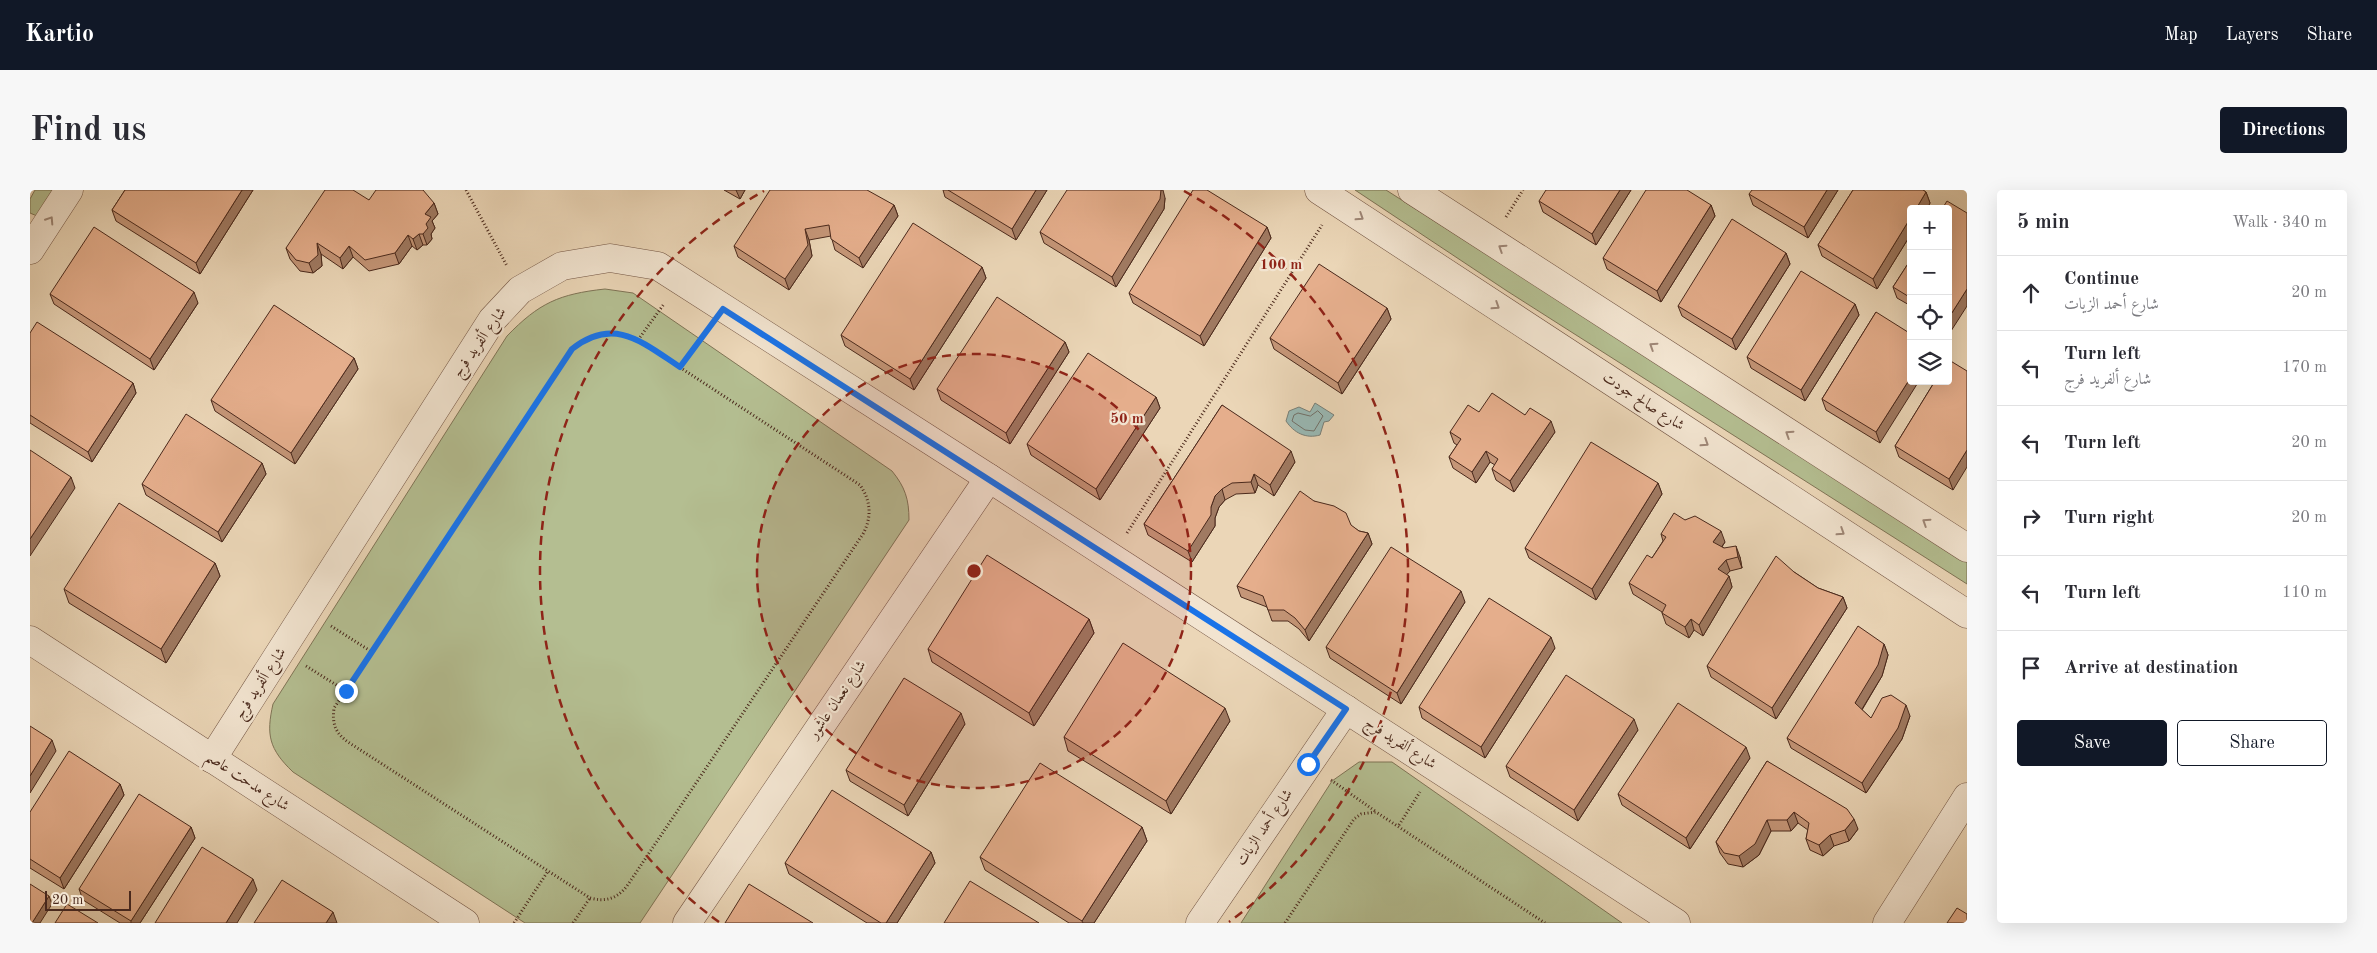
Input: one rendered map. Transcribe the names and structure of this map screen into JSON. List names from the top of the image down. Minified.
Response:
{"streets":{"street":["شارع ألفريد فرج","شارع صالح جودت","شارع نعمان عاشور","شارع مدحت عاصم","شارع أحمد الزيات"]},"crossings":[["شارع ألفريد فرج","شارع نعمان عاشور"],["شارع ألفريد فرج","شارع مدحت عاصم"],["شارع ألفريد فرج","شارع أحمد الزيات"]],"scale_bar":"20 m","page":{"header":"Kartio","nav":["Map","Layers","Share"],"buttons":["Directions",["Save","Share"]],"title":"Find us","heading":["5 min","Walk · 340 m"],"map_buttons":["+","−"],"list":[["Continue","شارع أحمد الزيات","20 m"],["Turn left","شارع ألفريد فرج","170 m"],["Turn left","20 m"],["Turn right","20 m"],["Turn left","110 m"],"Arrive at destination"],"scale":"20 m"},"rings":["100 m","50 m"]}
